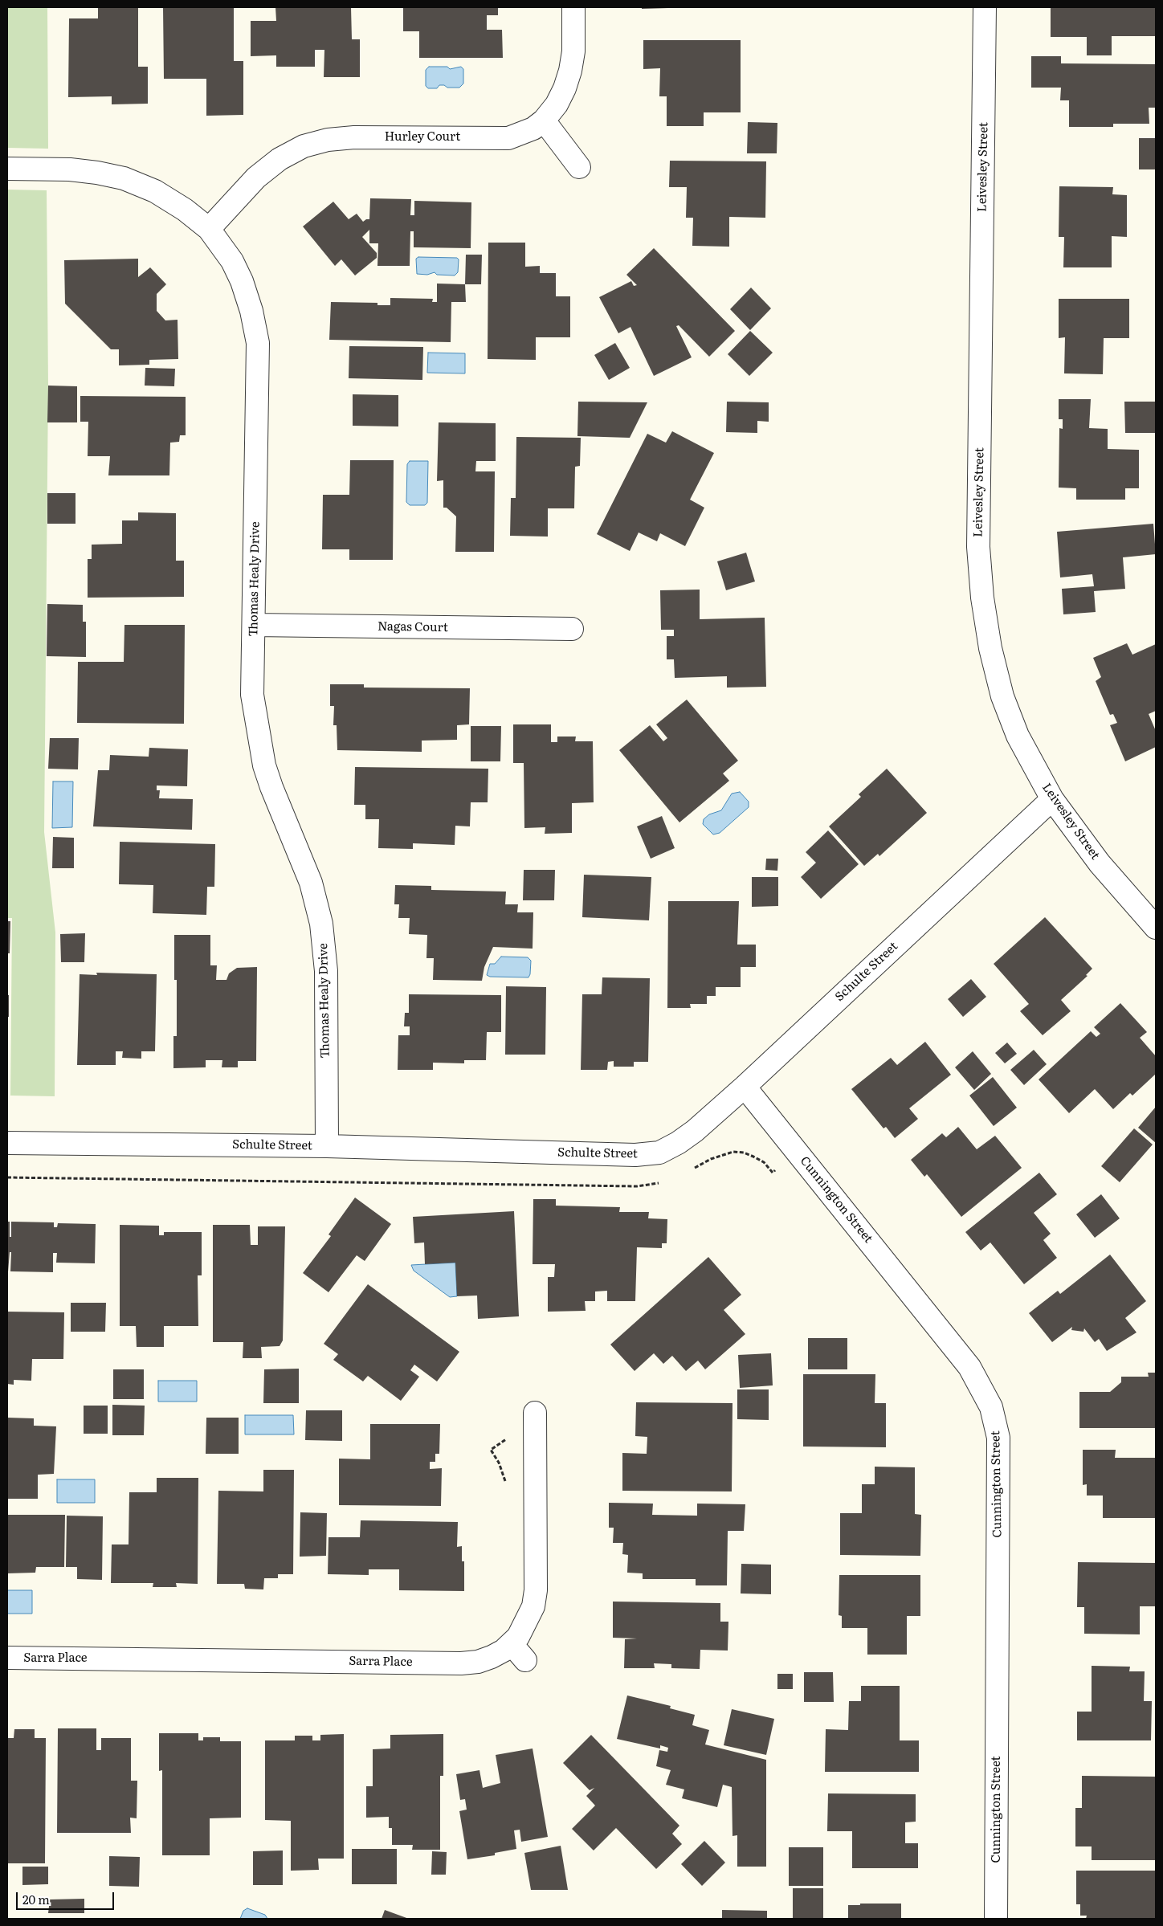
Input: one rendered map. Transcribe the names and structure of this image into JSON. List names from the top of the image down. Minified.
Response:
{"streets":{"street":["Hurley Court","Leivesley Street","Thomas Healy Drive","Nagas Court","Schulte Street","Cunnington Street","Sarra Place"]},"crossings":[["Hurley Court","Thomas Healy Drive"],["Leivesley Street","Schulte Street"],["Thomas Healy Drive","Nagas Court"],["Thomas Healy Drive","Schulte Street"],["Schulte Street","Cunnington Street"]],"scale_bar":"20 m"}
